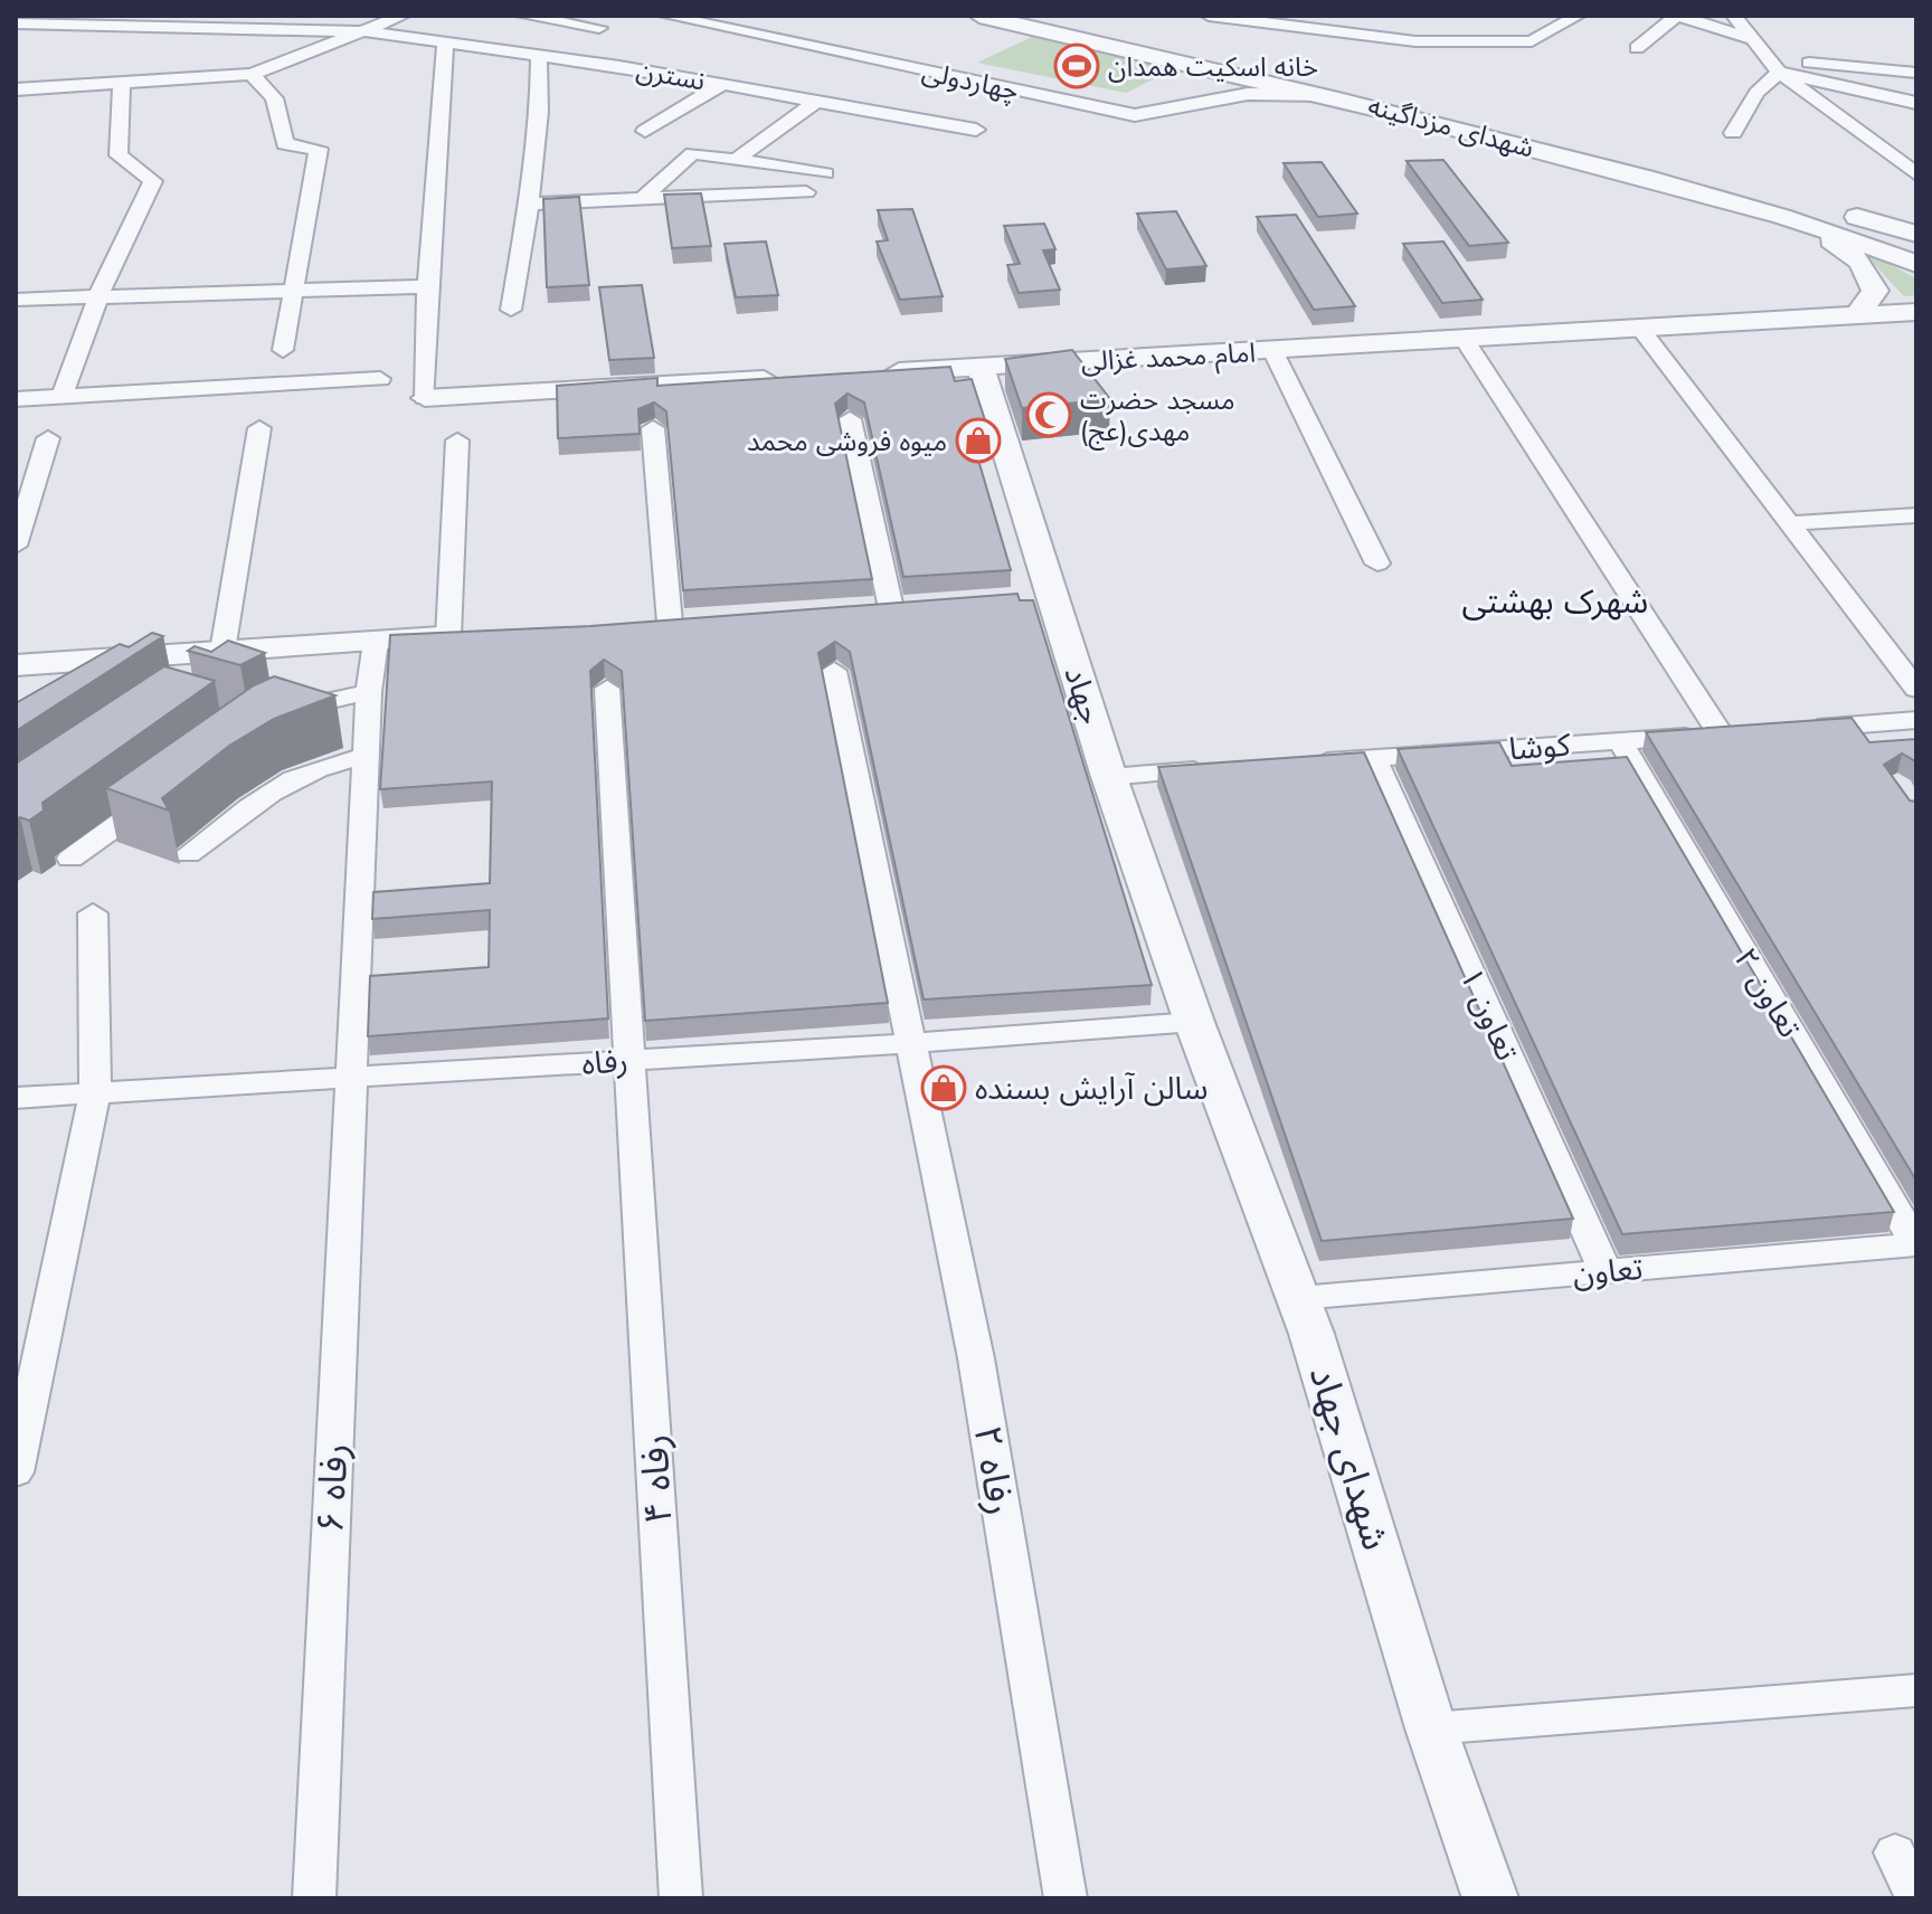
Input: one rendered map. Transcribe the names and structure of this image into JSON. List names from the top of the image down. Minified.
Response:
{"streets":{"street":["نسترن","چهاردولی","شهدای مزداگینه","امام محمد غزالی","جهاد","کوشا","تعاون ۲","تعاون ۱","رفاه","تعاون","شهدای جهاد","رفاه ۲","رفاه ۴","رفاه ۶"]},"crossings":[["چهاردولی","شهدای مزداگینه"],["امام محمد غزالی","جهاد"],["جهاد","رفاه"],["جهاد","شهدای جهاد"],["کوشا","تعاون ۲"],["کوشا","تعاون ۱"],["تعاون ۲","تعاون"],["تعاون ۱","تعاون"],["رفاه","شهدای جهاد"],["رفاه","رفاه ۲"],["رفاه","رفاه ۴"],["رفاه","رفاه ۶"],["تعاون","شهدای جهاد"]],"districts":["شهرک بهشتی"],"places":{"sports":["خانه اسكيت همدان"],"mosque":["مسجد حضرت مهدی(عج)"],"shop":["میوه فروشی محمد","سالن آرایش بسنده"]}}
